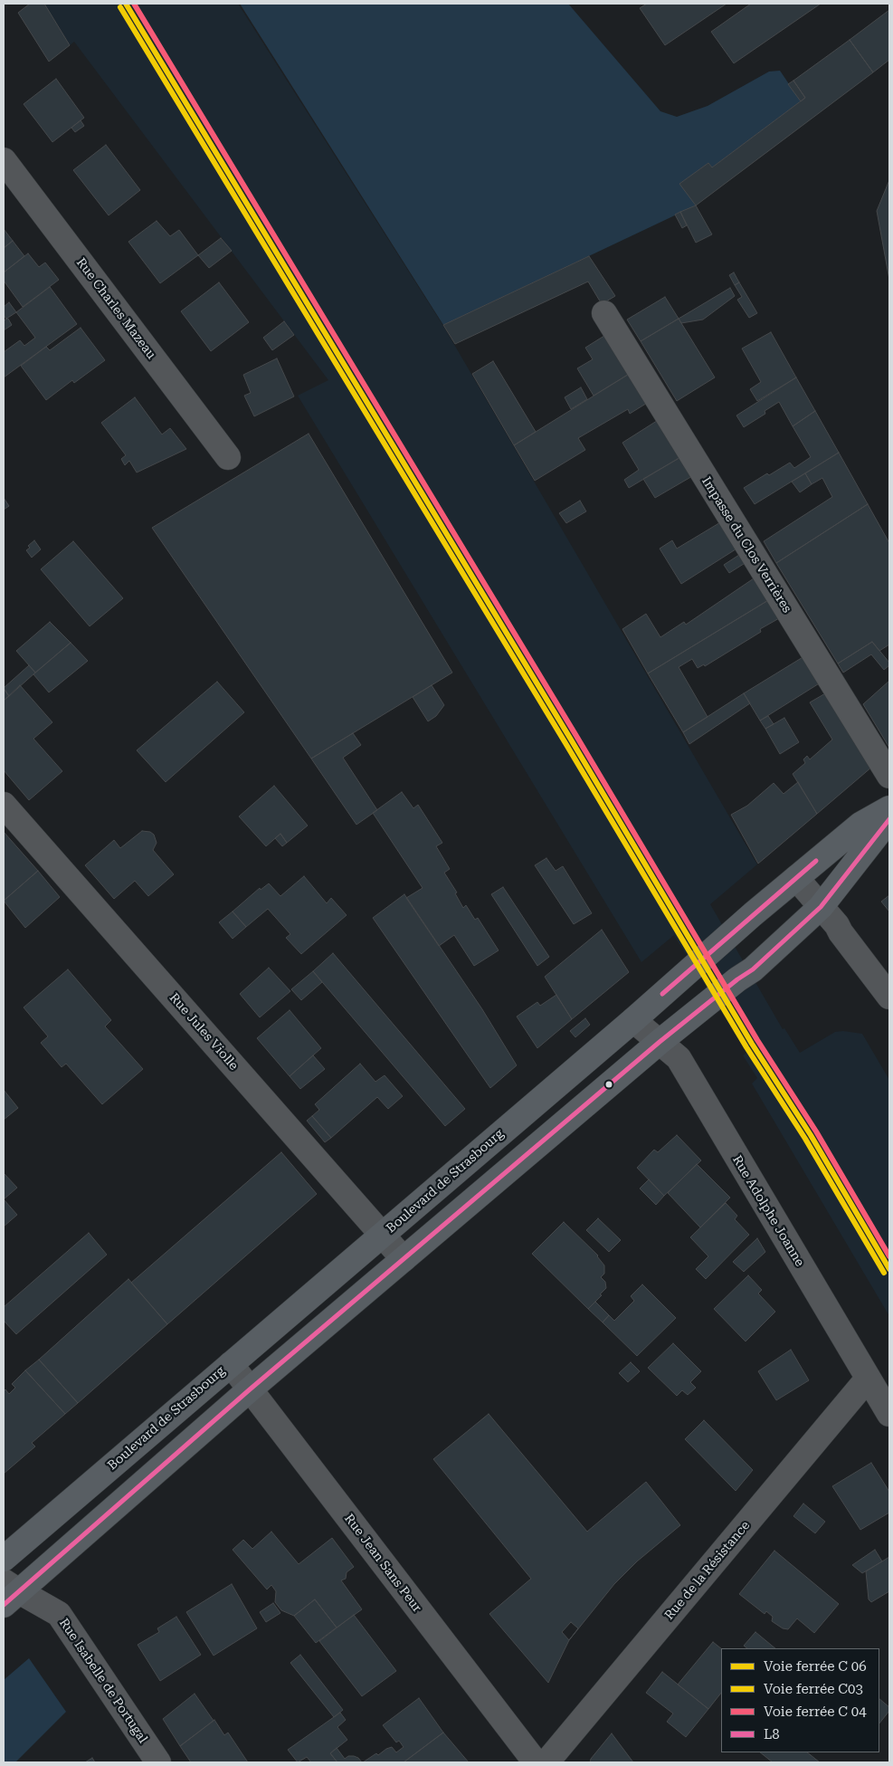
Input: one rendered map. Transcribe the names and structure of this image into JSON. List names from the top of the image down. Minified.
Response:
{"streets":{"street":["Rue Charles Mazeau","Impasse du Clos Verrières","Rue Jules Violle","Boulevard de Strasbourg","Rue Adolphe Joanne","Rue Jean Sans Peur","Rue de la Résistance","Rue Isabelle de Portugal"]},"crossings":[["Rue Jules Violle","Boulevard de Strasbourg"],["Boulevard de Strasbourg","Rue Adolphe Joanne"],["Boulevard de Strasbourg","Rue Jean Sans Peur"],["Rue Adolphe Joanne","Rue de la Résistance"]],"lines":["rail line C03","transit line L8"],"legend":["Voie ferrée C 06","Voie ferrée C03","Voie ferrée C 04","L8"]}
